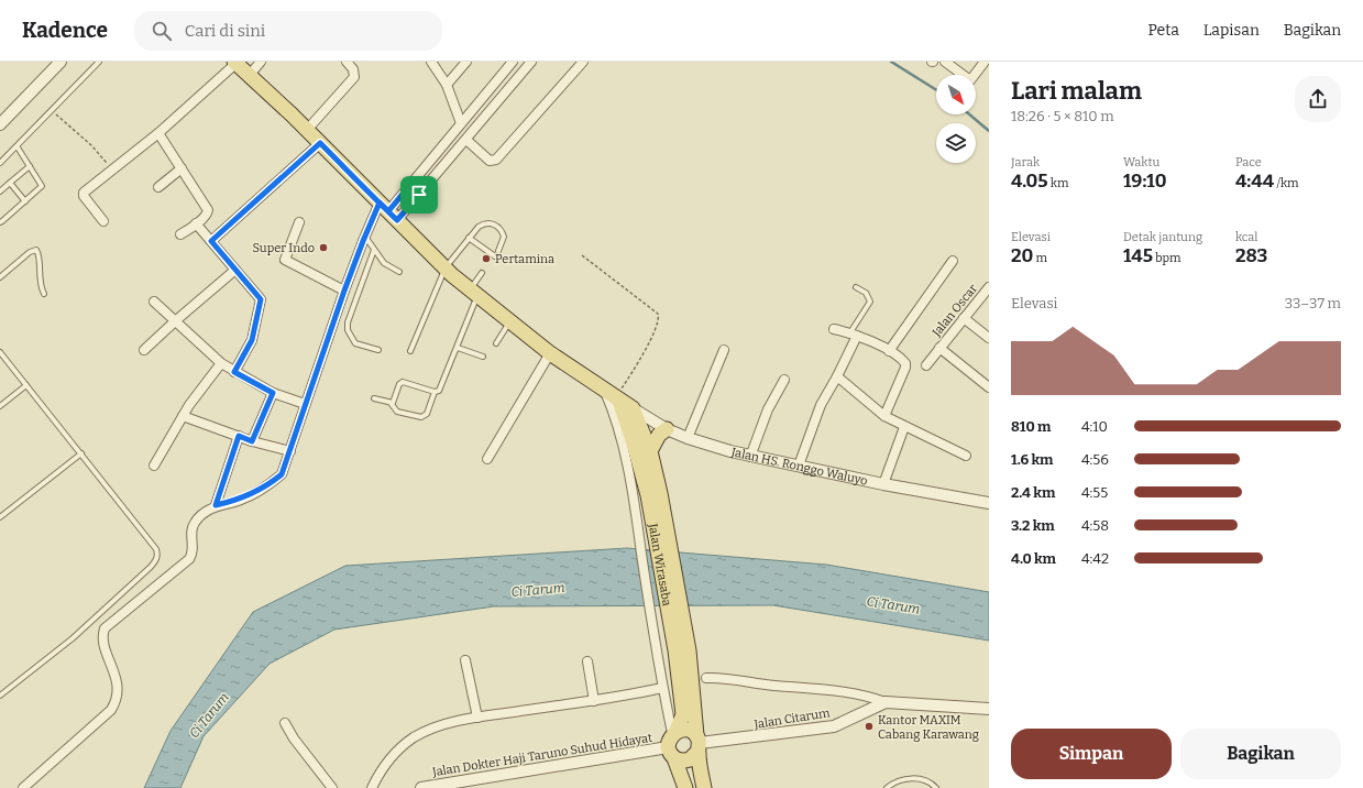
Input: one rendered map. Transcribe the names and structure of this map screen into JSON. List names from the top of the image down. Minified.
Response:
{"streets":{"main road":["Jalan HS. Ronggo Waluyo","Jalan Wirasaba"],"street":["Jalan Oscar","Jalan Citarum","Jalan Dokter Haji Taruno Suhud Hidayat"]},"crossings":[["Jalan HS. Ronggo Waluyo","Jalan Wirasaba"],["Jalan Wirasaba","Jalan Citarum"],["Jalan Wirasaba","Jalan Dokter Haji Taruno Suhud Hidayat"]],"water":["Ci Tarum"],"places":["Super Indo","Pertamina","Kantor MAXIM Cabang Karawang"],"north":"bottom right","page":{"header":"Kadence","search":"Cari di sini","nav":["Peta","Lapisan","Bagikan"],"heading":["Lari malam","18:26 · 5 × 810 m"],"stats":[["Jarak","4.05 km"],["Waktu","19:10"],["Pace","4:44 /km"],["Elevasi","20 m"],["Detak jantung","145 bpm"],["kcal","283"]],"chart":["Elevasi","33–37 m"],"list":[{"name":"810 m","note":"4:10"},{"name":"1.6 km","note":"4:56"},{"name":"2.4 km","note":"4:55"},{"name":"3.2 km","note":"4:58"},{"name":"4.0 km","note":"4:42"}],"buttons":["Simpan","Bagikan"]}}
